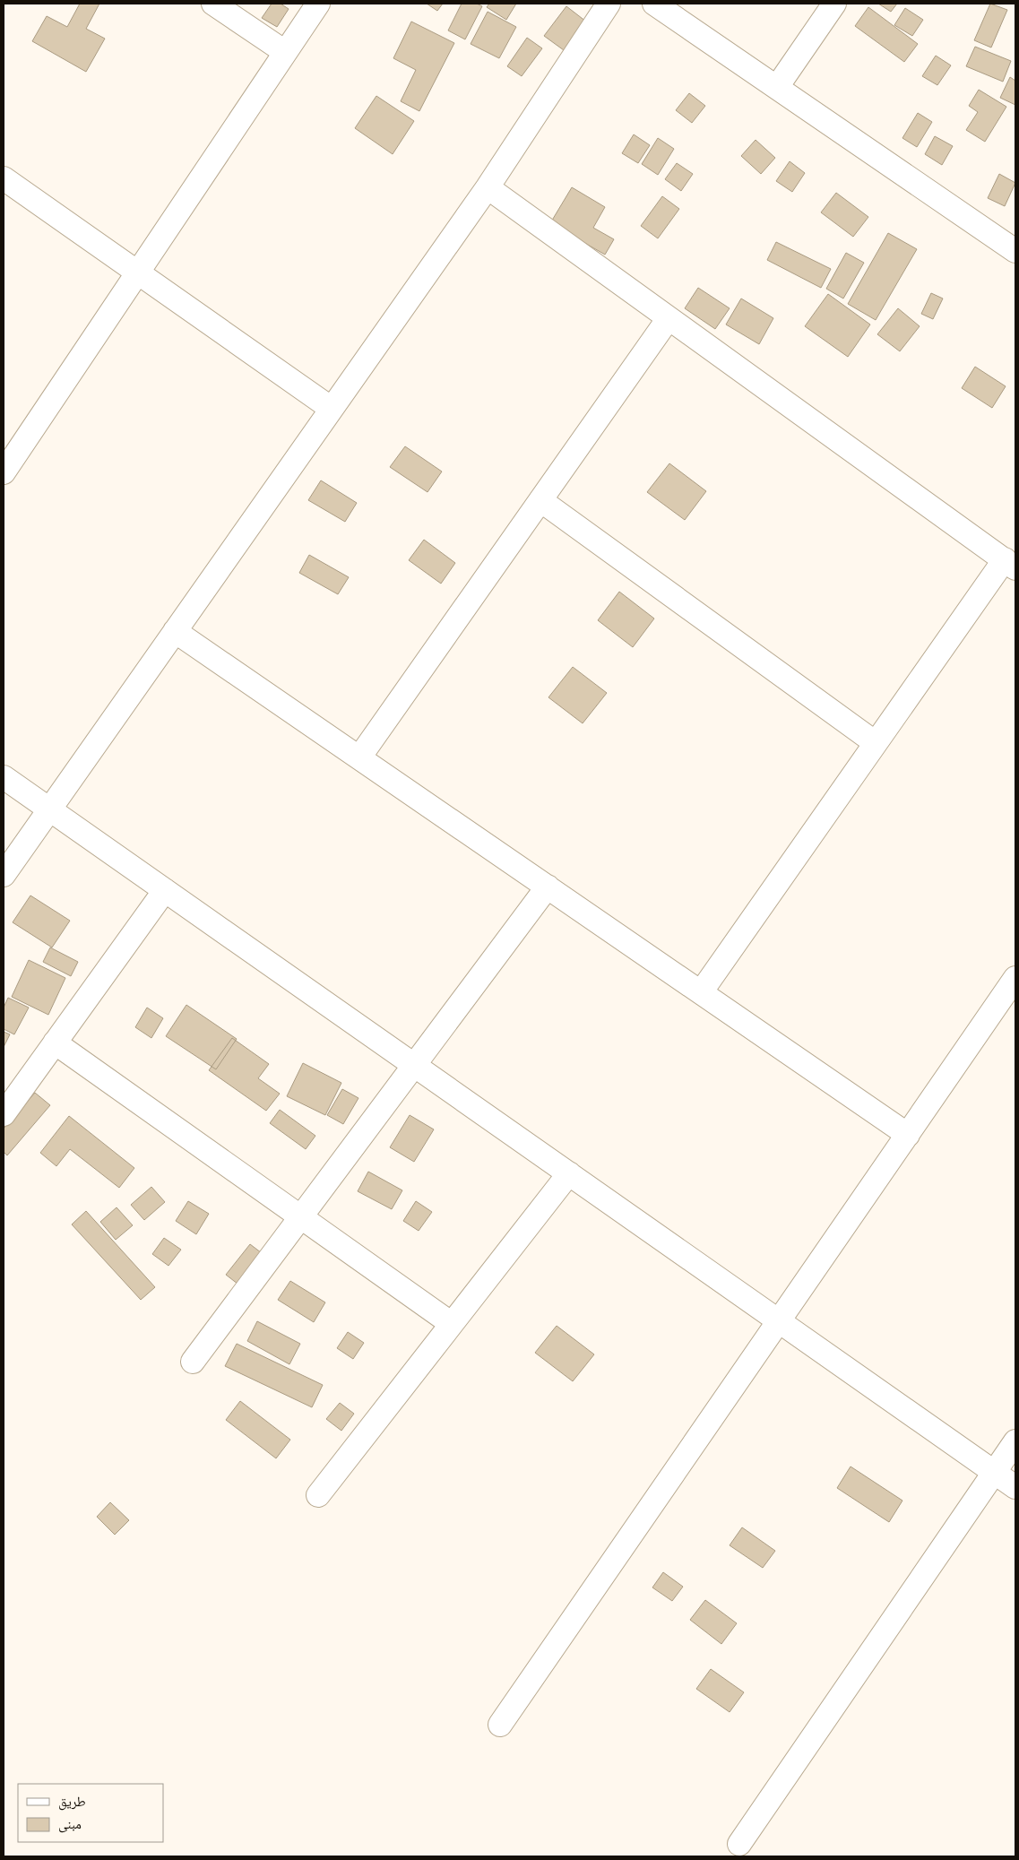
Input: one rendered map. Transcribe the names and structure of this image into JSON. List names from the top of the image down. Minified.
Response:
{"legend":["طريق","مبنى"]}
